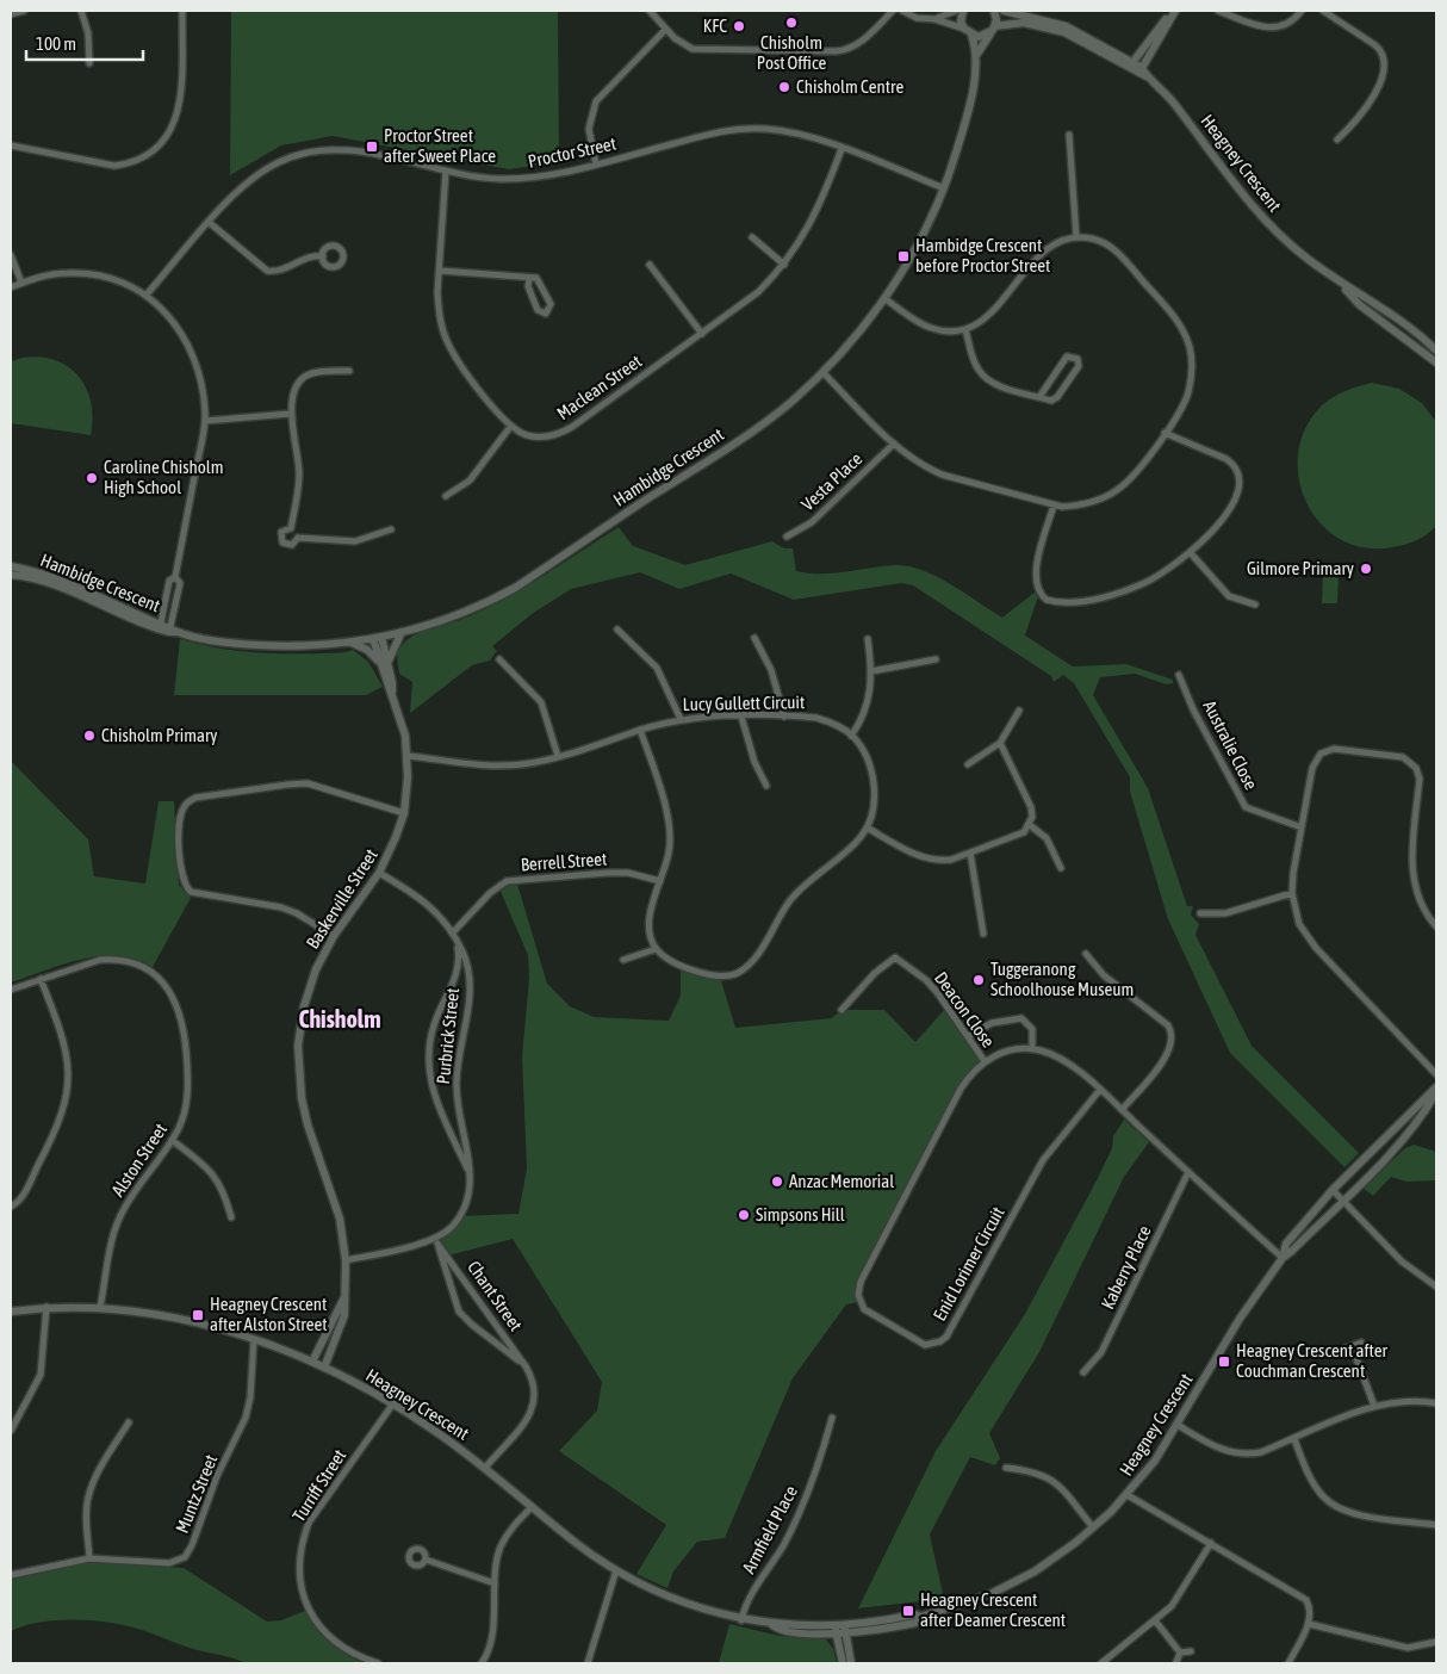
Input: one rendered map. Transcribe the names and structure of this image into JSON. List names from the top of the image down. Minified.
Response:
{"streets":{"street":["Proctor Street","Heagney Crescent","Maclean Street","Hambidge Crescent","Vesta Place","Lucy Gullett Circuit","Australie Close","Berrell Street","Baskerville Street","Deacon Close","Purbrick Street","Alston Street","Enid Lorimer Circuit","Kaberry Place","Chant Street","Turriff Street","Muntz Street","Armfield Place"]},"crossings":[["Proctor Street","Maclean Street"],["Proctor Street","Hambidge Crescent"],["Heagney Crescent","Hambidge Crescent"],["Heagney Crescent","Baskerville Street"],["Heagney Crescent","Alston Street"],["Heagney Crescent","Enid Lorimer Circuit"],["Heagney Crescent","Chant Street"],["Heagney Crescent","Turriff Street"],["Heagney Crescent","Muntz Street"],["Heagney Crescent","Armfield Place"],["Hambidge Crescent","Baskerville Street"],["Lucy Gullett Circuit","Baskerville Street"],["Berrell Street","Purbrick Street"],["Baskerville Street","Purbrick Street"],["Deacon Close","Enid Lorimer Circuit"],["Purbrick Street","Chant Street"],["Enid Lorimer Circuit","Kaberry Place"]],"districts":["Chisholm"],"places":{"other":["Chisholm Post Office","KFC","Chisholm Centre","Caroline Chisholm High School","Gilmore Primary","Chisholm Primary","Tuggeranong Schoolhouse Museum","Anzac Memorial","Simpsons Hill"],"transit":["Proctor Street after Sweet Place","Hambidge Crescent before Proctor Street","Heagney Crescent after Alston Street","Heagney Crescent after Couchman Crescent","Heagney Crescent after Deamer Crescent"]},"scale_bar":"100 m"}
